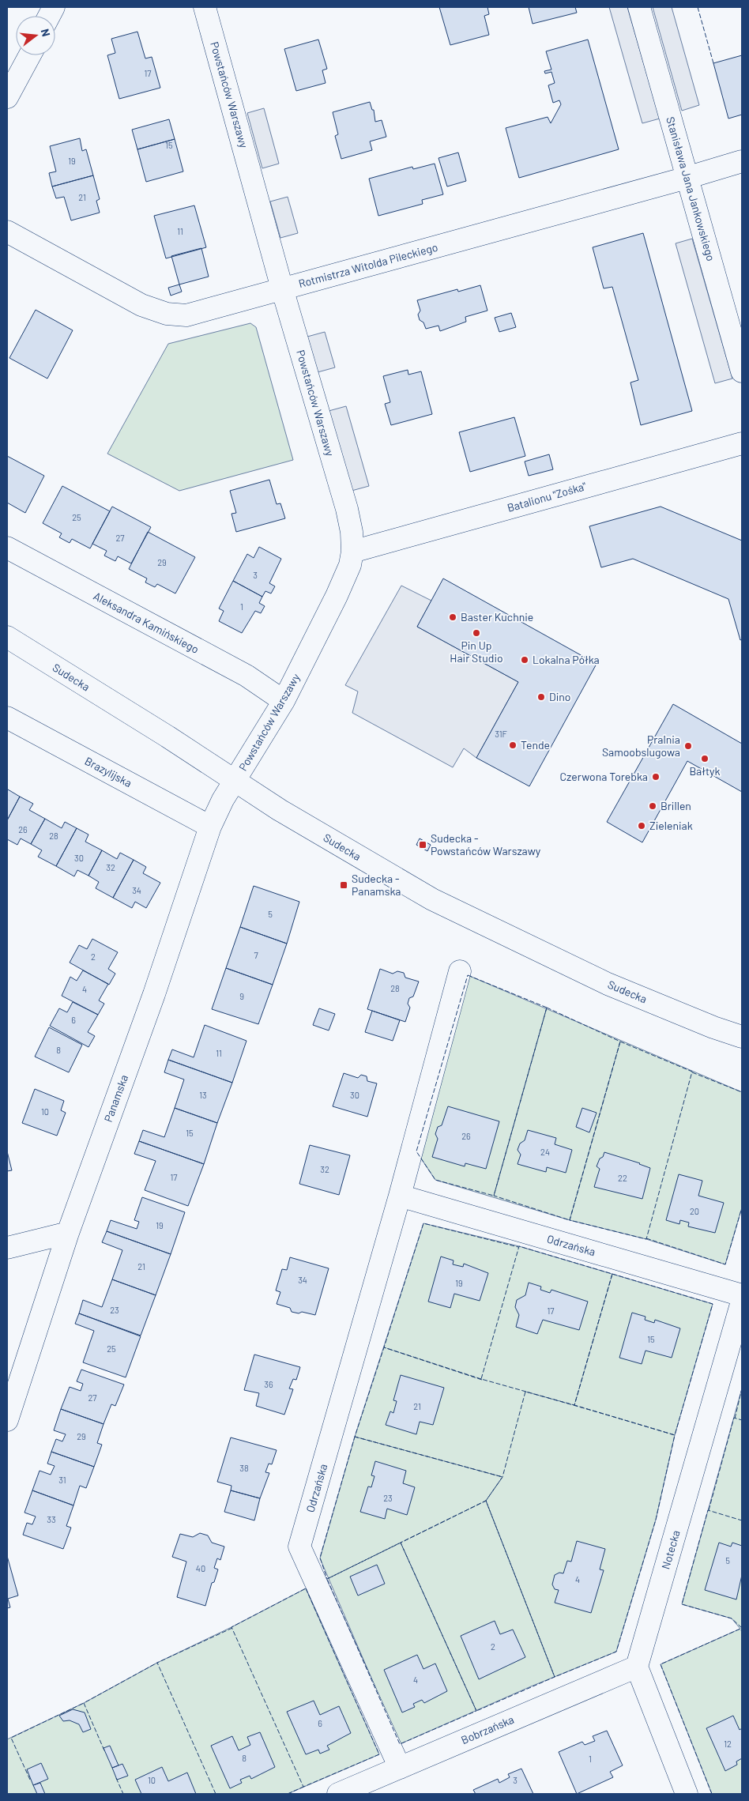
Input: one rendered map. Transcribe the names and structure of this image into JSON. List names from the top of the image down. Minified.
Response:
{"streets":{"street":["Powstańców Warszawy","Stanisława Jana Jankowskiego","Rotmistrza Witolda Pileckiego","Batalionu \"Zośka\"","Aleksandra Kamińskiego","Sudecka","Brazylijska","Panamska","Odrzańska","Notecka","Bobrzańska"]},"crossings":[["Powstańców Warszawy","Rotmistrza Witolda Pileckiego"],["Powstańców Warszawy","Batalionu \"Zośka\""],["Powstańców Warszawy","Aleksandra Kamińskiego"],["Powstańców Warszawy","Sudecka"],["Powstańców Warszawy","Panamska"],["Stanisława Jana Jankowskiego","Rotmistrza Witolda Pileckiego"],["Sudecka","Panamska"],["Brazylijska","Panamska"],["Odrzańska","Bobrzańska"],["Notecka","Bobrzańska"]],"places":{"other":["Baster Kuchnie","Pin Up Hair Studio","Lokalna Półka","Dino","Tende","Pralnia Samoobslugowa","Bałtyk","Czerwona Torebka","Brillen","Zieleniak"],"transit":["Sudecka - Powstańców Warszawy","Sudecka - Panamska"]},"house_numbers":["17","15","19","21","11","25","27","29","3","1","31F","26","28","30","32","34","5","7","2","28","4","9","6","8","11","13","30","10","15","26","24","32","17","22","20","19","21","34","19","23","17","15","25","36","27","21","29","38","31","23","33","5","40","4","2","4","6","12","8","1","10","3"],"north":"right"}
